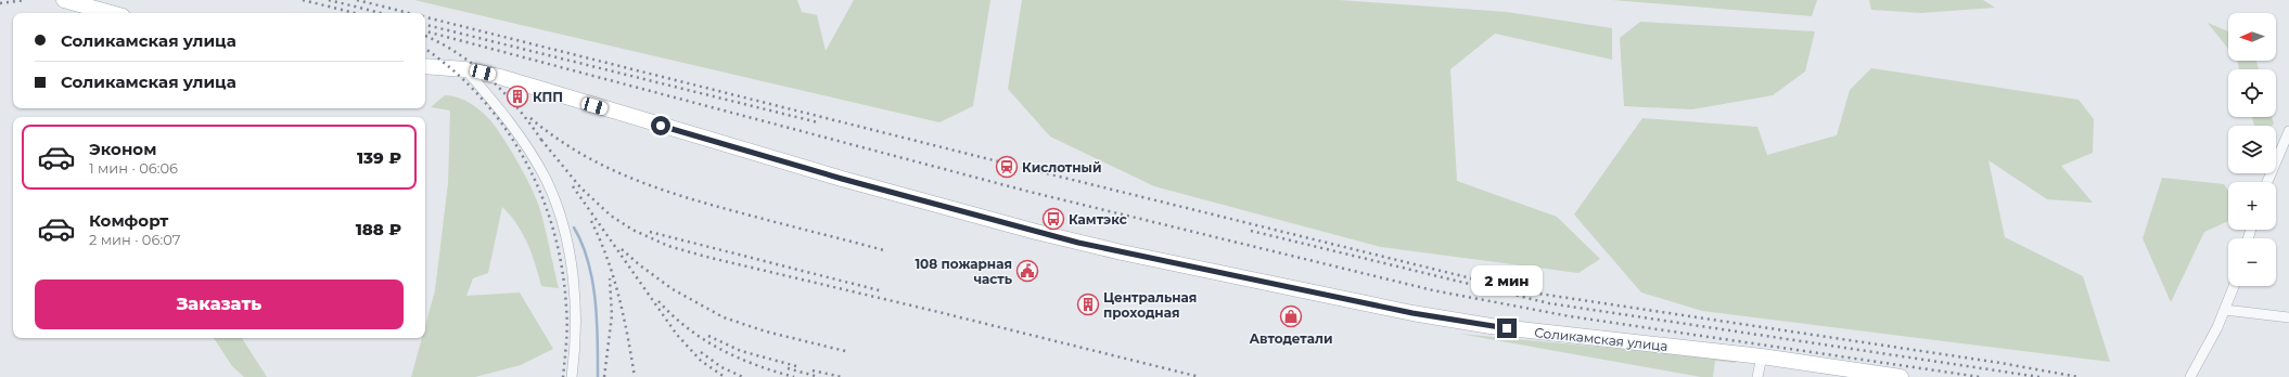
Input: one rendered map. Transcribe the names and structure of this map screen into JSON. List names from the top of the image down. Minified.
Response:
{"streets":{"main road":["Соликамская улица"]},"places":{"building":["КПП","Центральная проходная"],"station":["Кислотный"],"bus stop":["Камтэкс"],"public building":["108 пожарная часть"],"shop":["Автодетали"]},"north":"left","page":{"map_buttons":["+","−"],"banner":["Соликамская улица","Соликамская улица"],"list":[{"name":"Эконом","note":"1 мин · 06:06","value":"139 ₽"},{"name":"Комфорт","note":"2 мин · 06:07","value":"188 ₽"}],"bubble":"2 мин","buttons":"Заказать"}}
